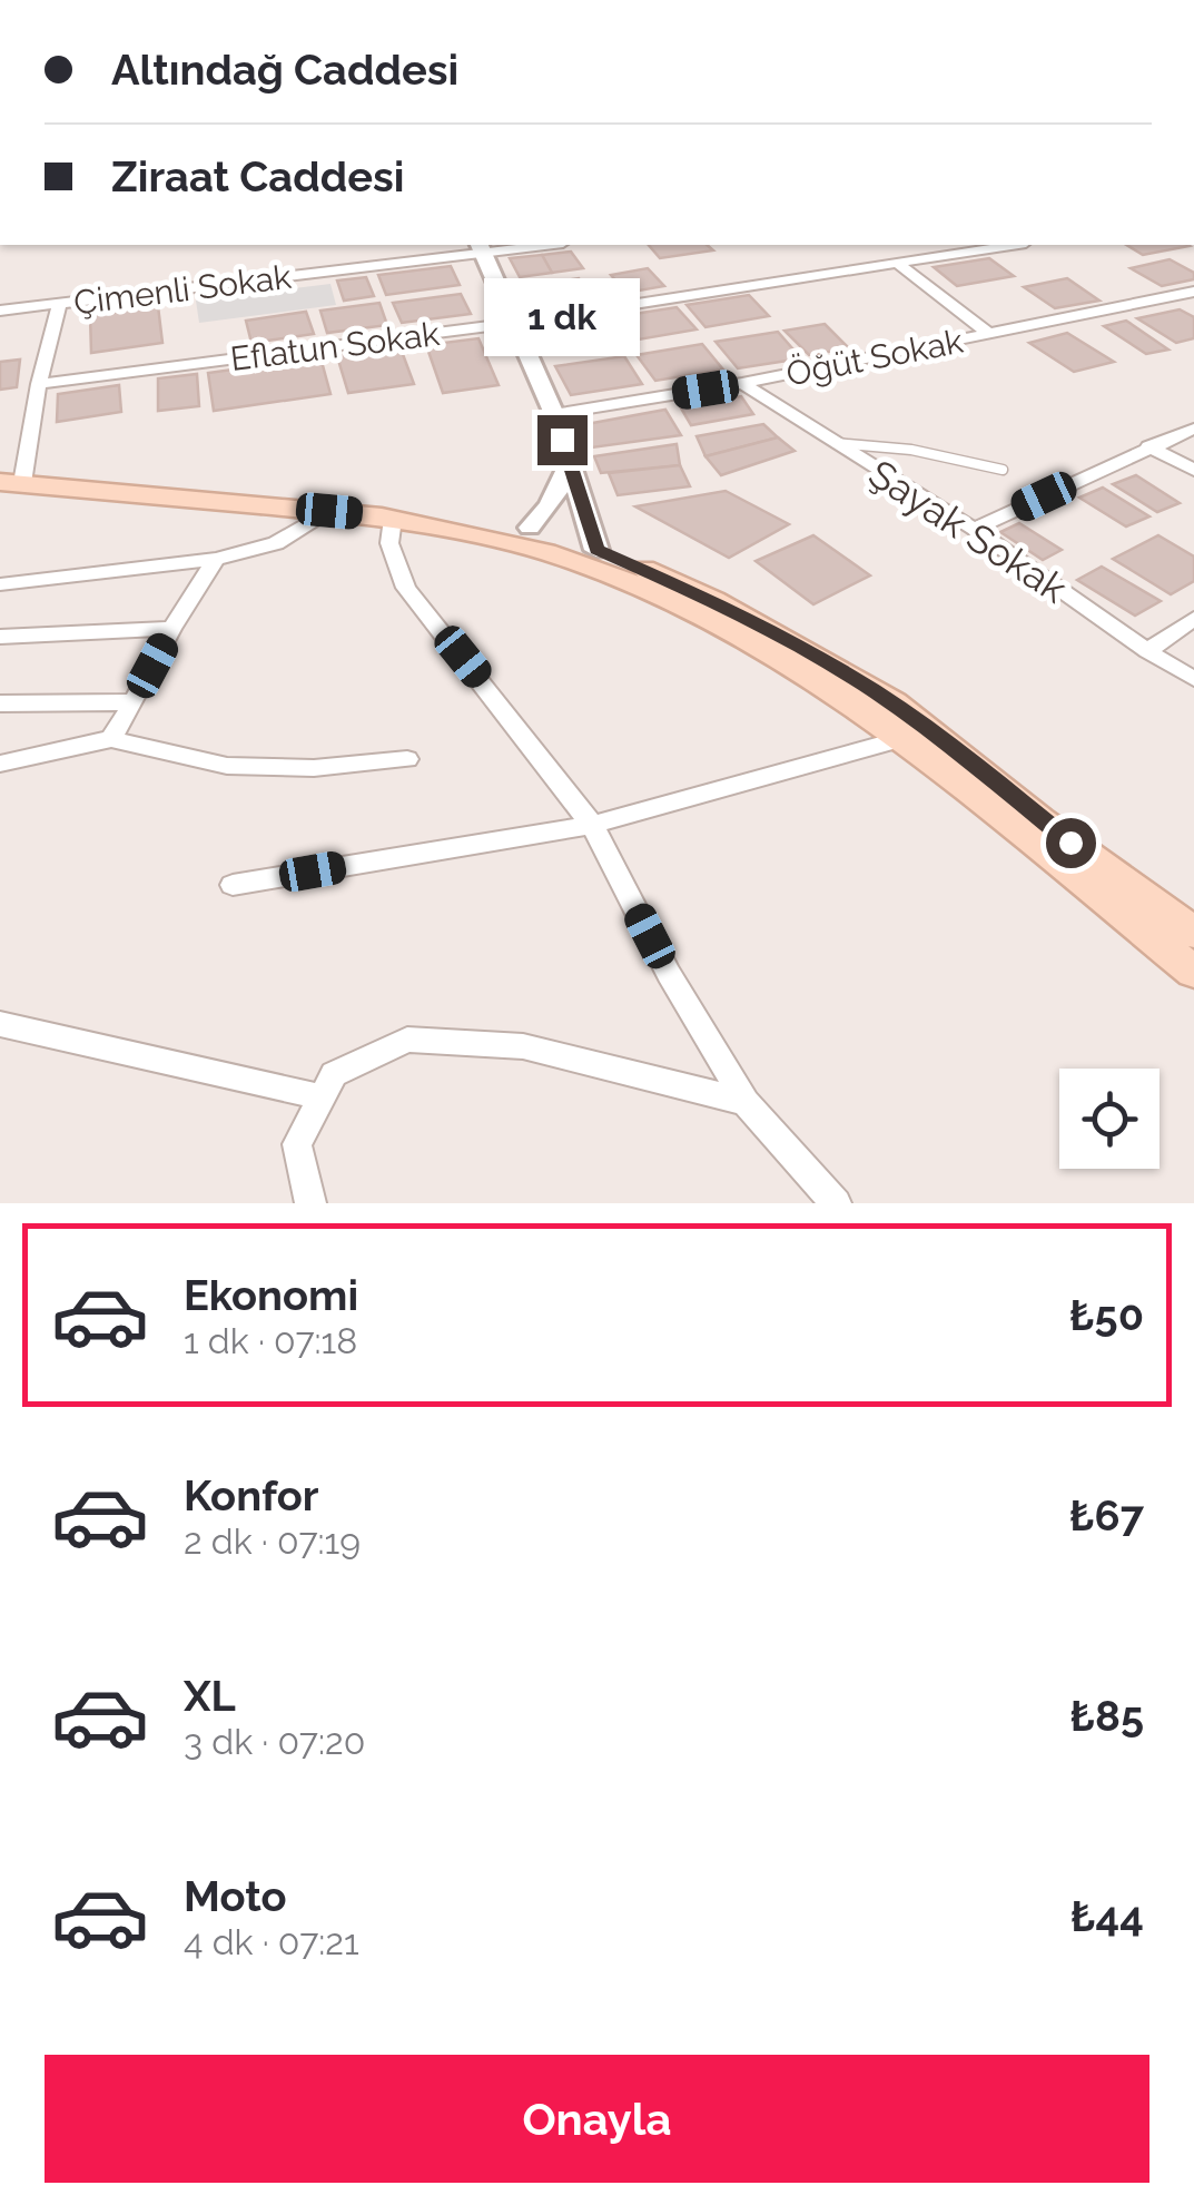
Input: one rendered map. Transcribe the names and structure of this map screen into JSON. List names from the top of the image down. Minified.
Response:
{"streets":{"street":["Çimenli Sokak","Eflatun Sokak","Öğüt Sokak","Şayak Sokak"]},"crossings":[["Öğüt Sokak","Şayak Sokak"]],"page":{"banner":["Altındağ Caddesi","Ziraat Caddesi"],"bubble":"1 dk","list":[{"name":"Ekonomi","note":"1 dk · 07:18","value":"₺50"},{"name":"Konfor","note":"2 dk · 07:19","value":"₺67"},{"name":"XL","note":"3 dk · 07:20","value":"₺85"},{"name":"Moto","note":"4 dk · 07:21","value":"₺44"}],"buttons":"Onayla"}}
